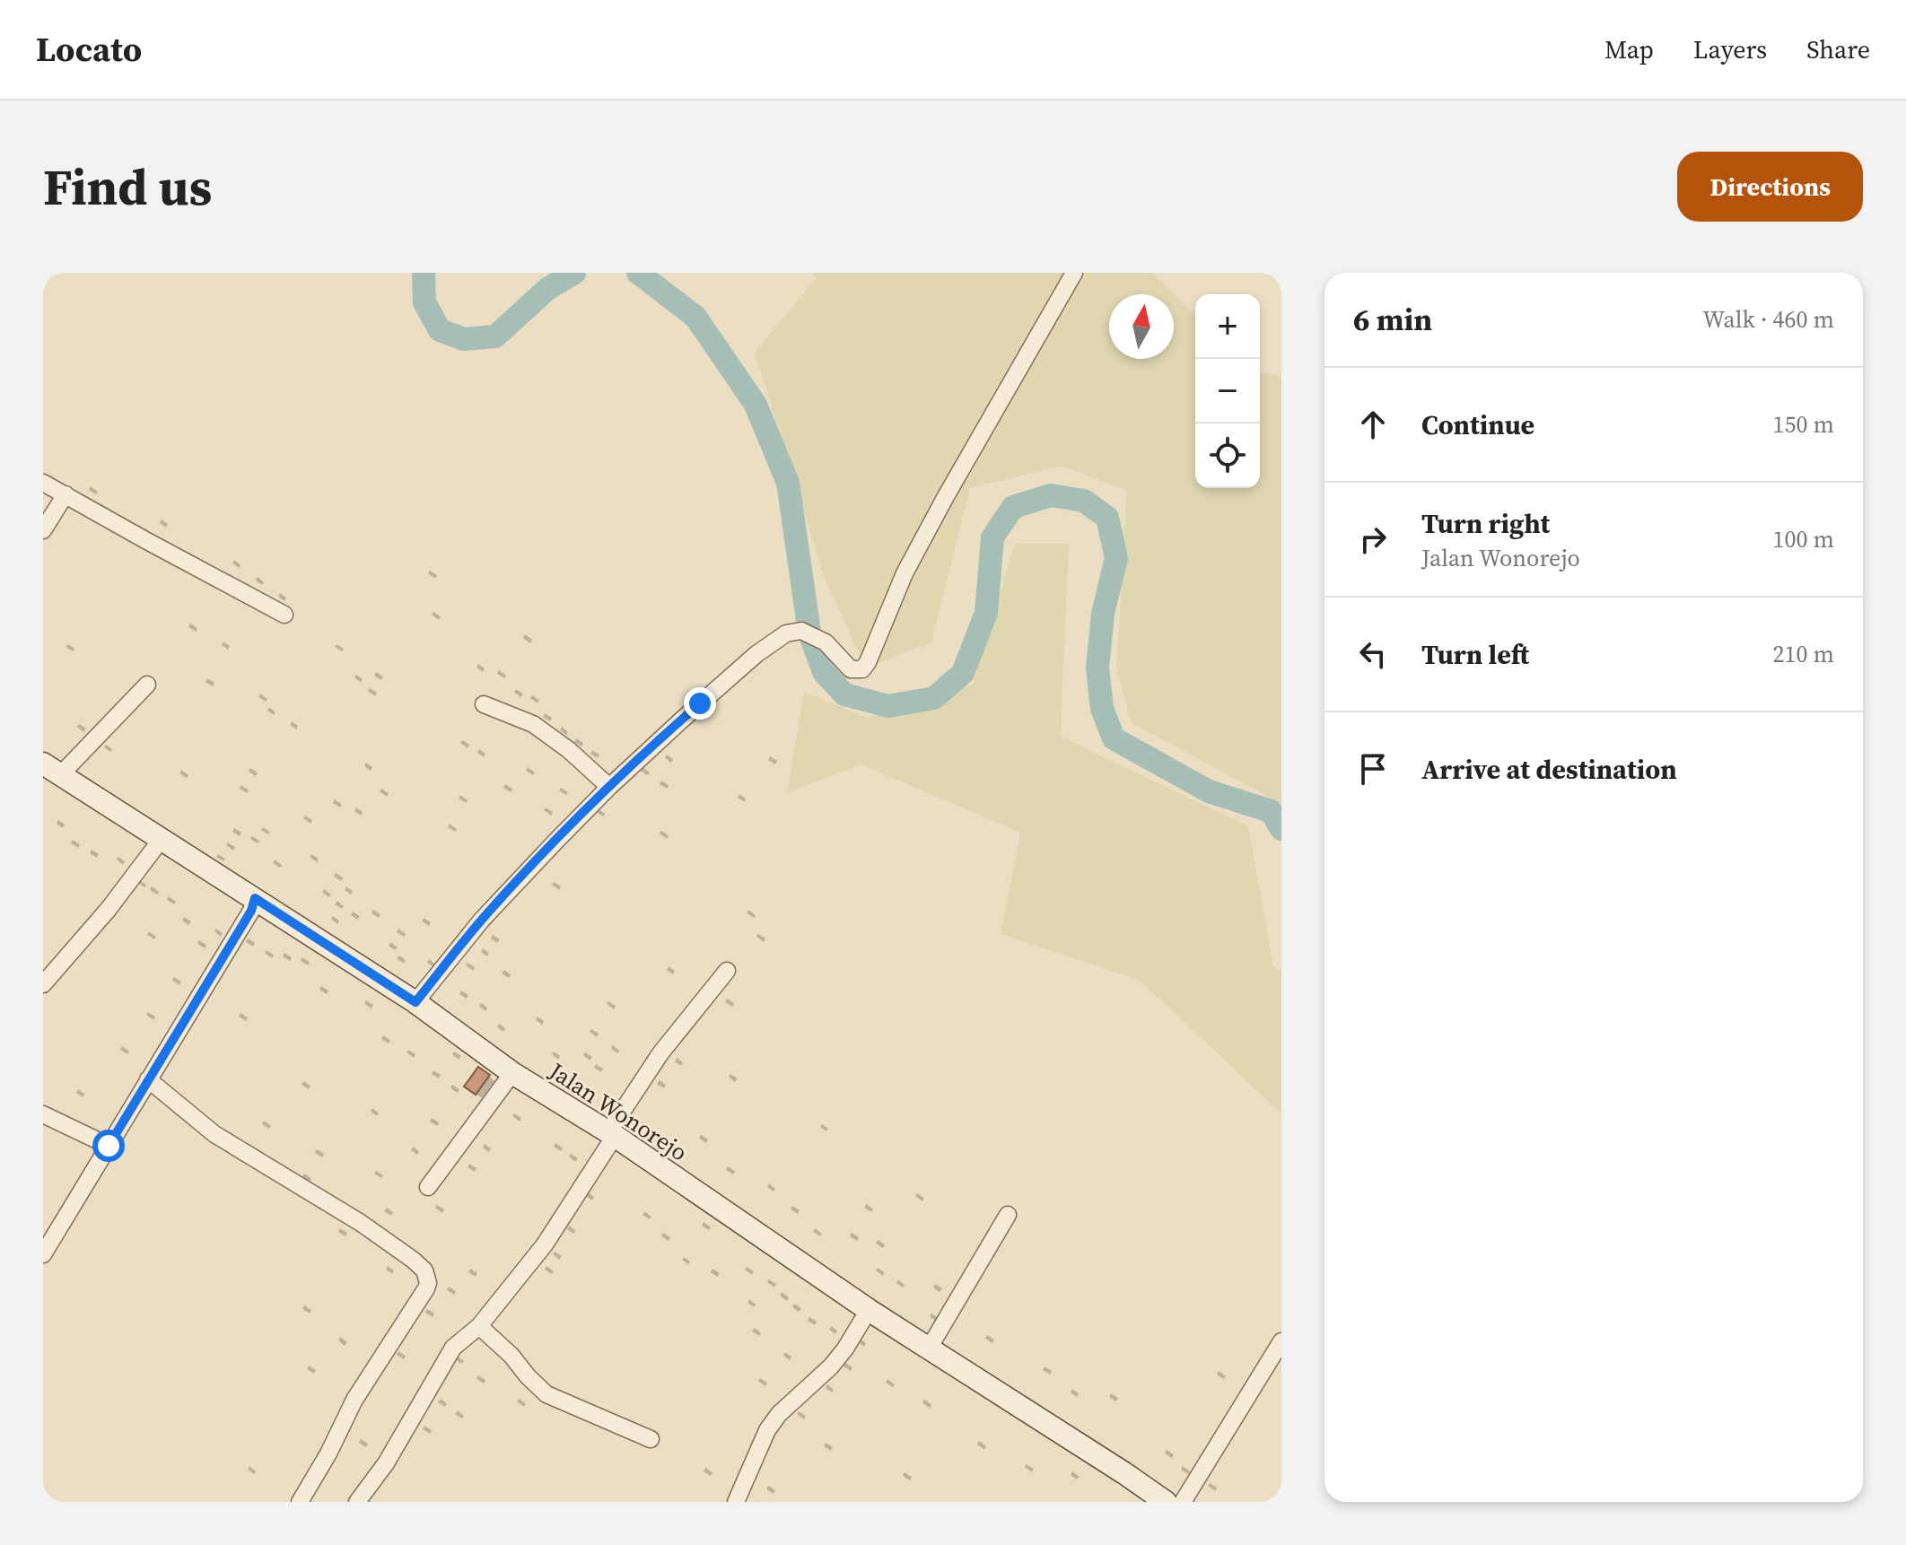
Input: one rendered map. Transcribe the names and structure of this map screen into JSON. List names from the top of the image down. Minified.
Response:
{"streets":{"street":["Jalan Wonorejo"]},"north":"top","page":{"header":"Locato","nav":["Map","Layers","Share"],"buttons":"Directions","title":"Find us","heading":["6 min","Walk · 460 m"],"map_buttons":["+","−"],"list":[["Continue","150 m"],["Turn right","Jalan Wonorejo","100 m"],["Turn left","210 m"],"Arrive at destination"]}}
